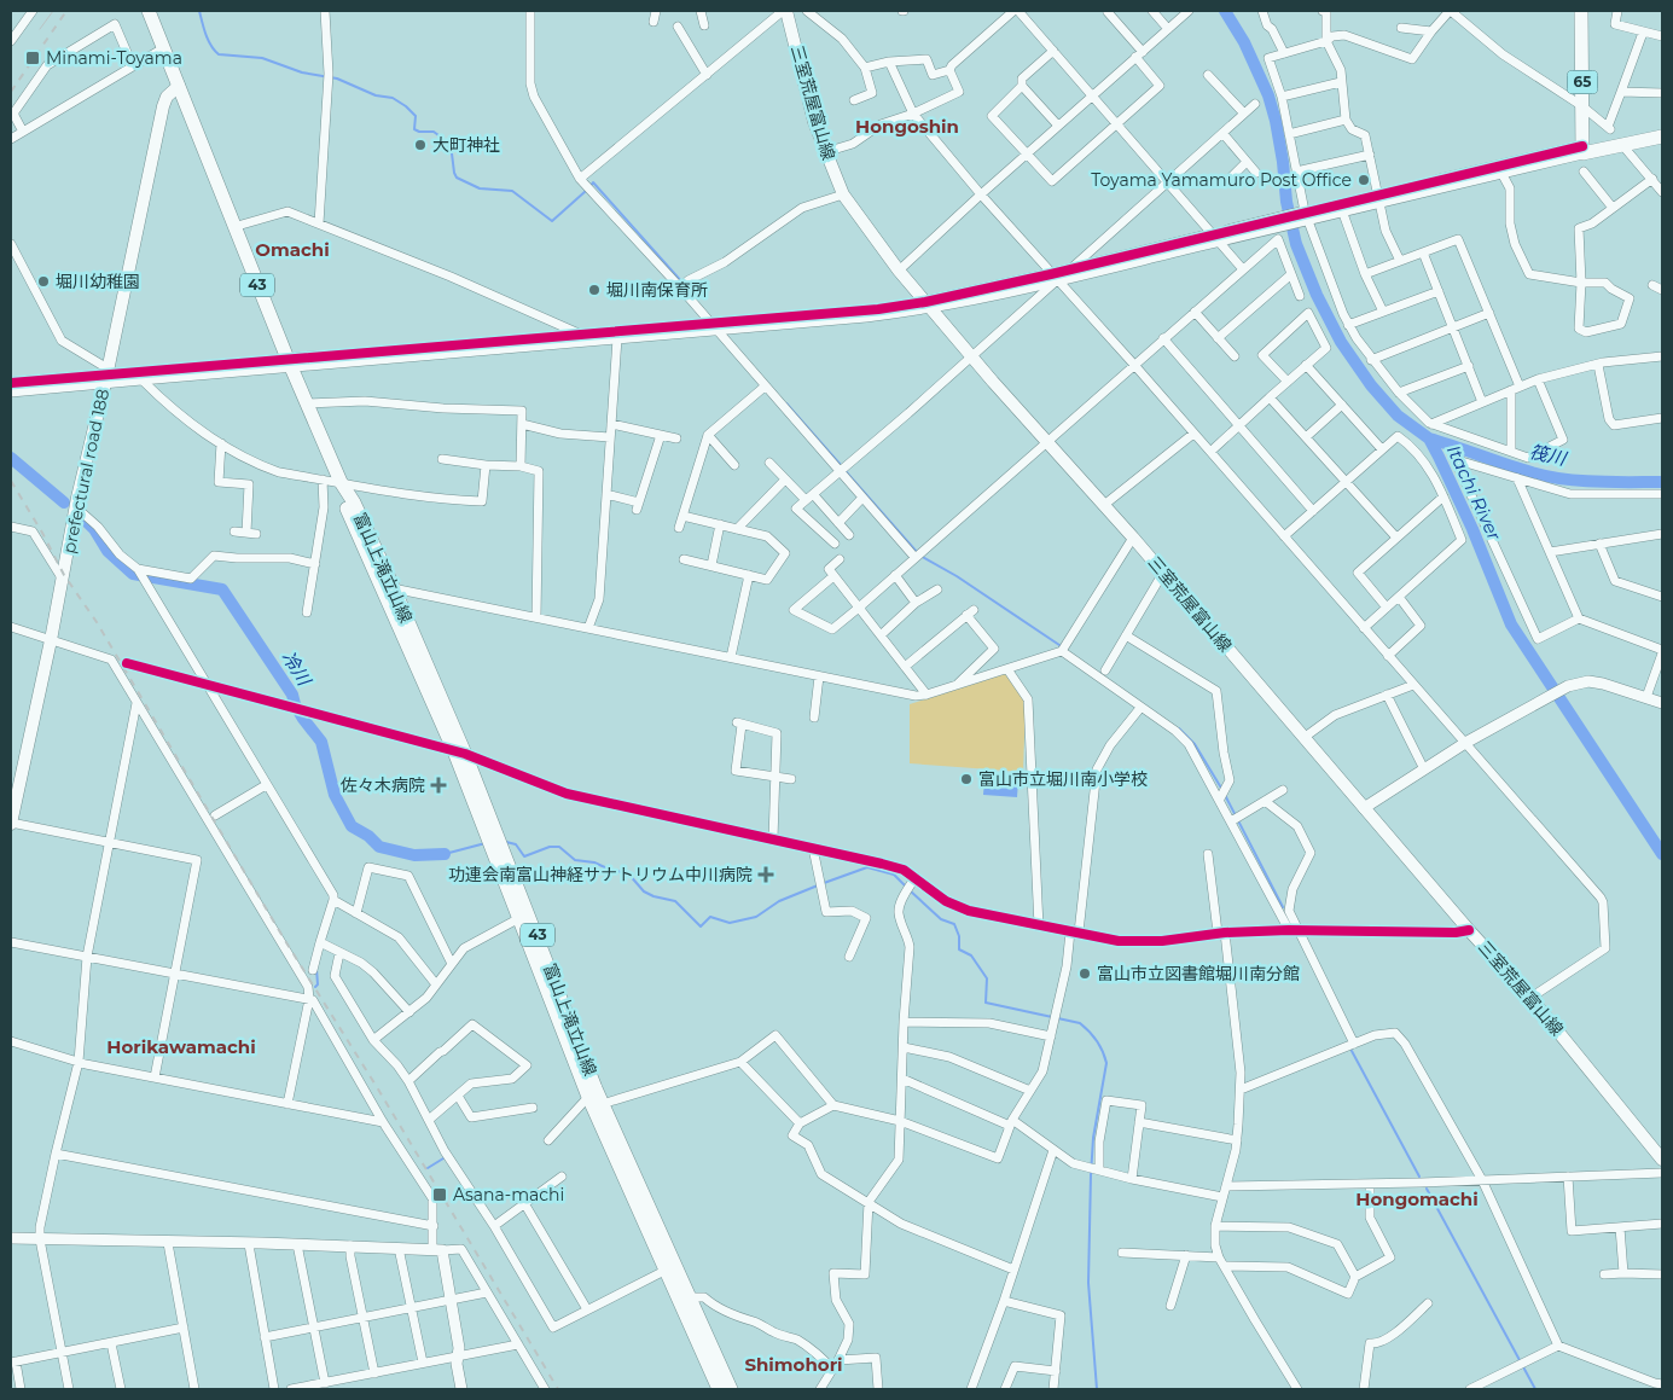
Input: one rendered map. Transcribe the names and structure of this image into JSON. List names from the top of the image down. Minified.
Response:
{"streets":{"main road":["65","三室荒屋富山線","43","prefectural road 188","富山上滝立山線"]},"crossings":[["43","prefectural road 188"],["43","富山上滝立山線"],["prefectural road 188","富山上滝立山線"]],"districts":["Hongoshin","Omachi","Horikawamachi","Hongomachi","Shimohori"],"water":["筏川","Itachi River","冷川"],"places":{"transit":["Minami-Toyama","Asana-machi"],"other":["大町神社","Toyama Yamamuro Post Office","堀川幼稚園","堀川南保育所","富山市立堀川南小学校","富山市立図書館堀川南分館"],"health":["佐々木病院","功連会南富山神経サナトリウム中川病院"]}}
